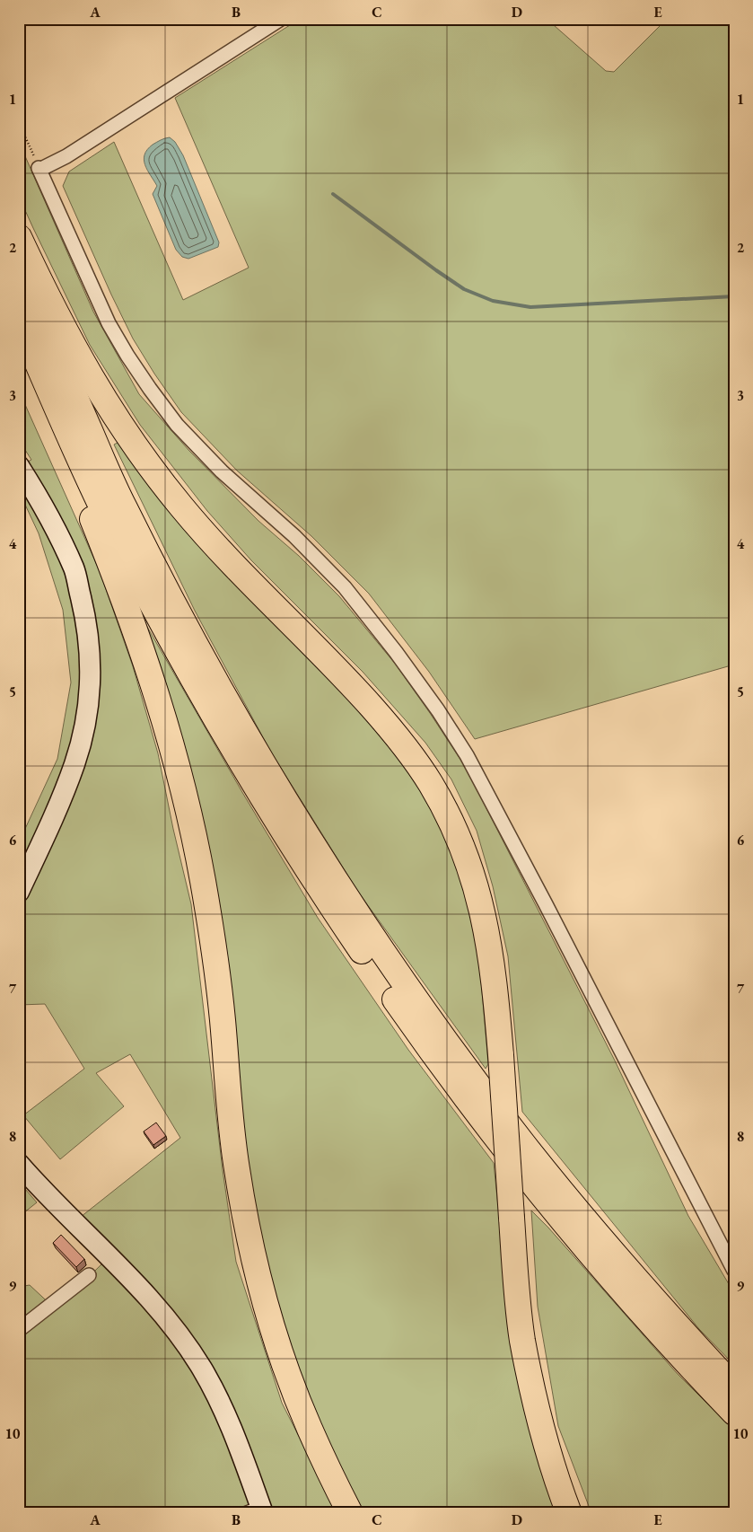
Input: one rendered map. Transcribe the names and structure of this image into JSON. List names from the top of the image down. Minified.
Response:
{"grid":{"columns":["A","B","C","D","E"],"rows":["1","2","3","4","5","6","7","8","9","10"]}}
